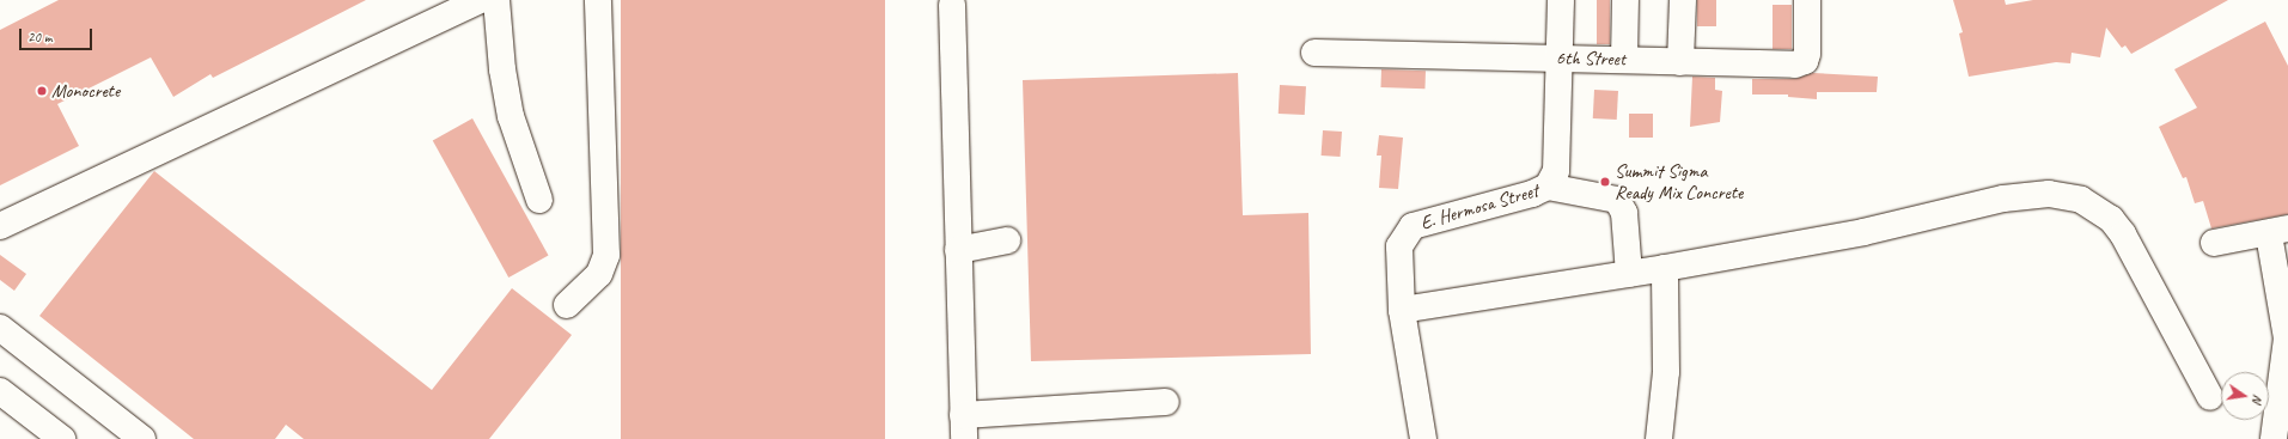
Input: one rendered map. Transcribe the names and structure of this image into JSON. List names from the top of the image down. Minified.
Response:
{"streets":{"street":["6th Street","E. Hermosa Street"]},"crossings":[["6th Street","E. Hermosa Street"]],"places":["Monocrete","Summit Sigma Ready Mix Concrete"],"scale_bar":"20 m","north":"right"}
